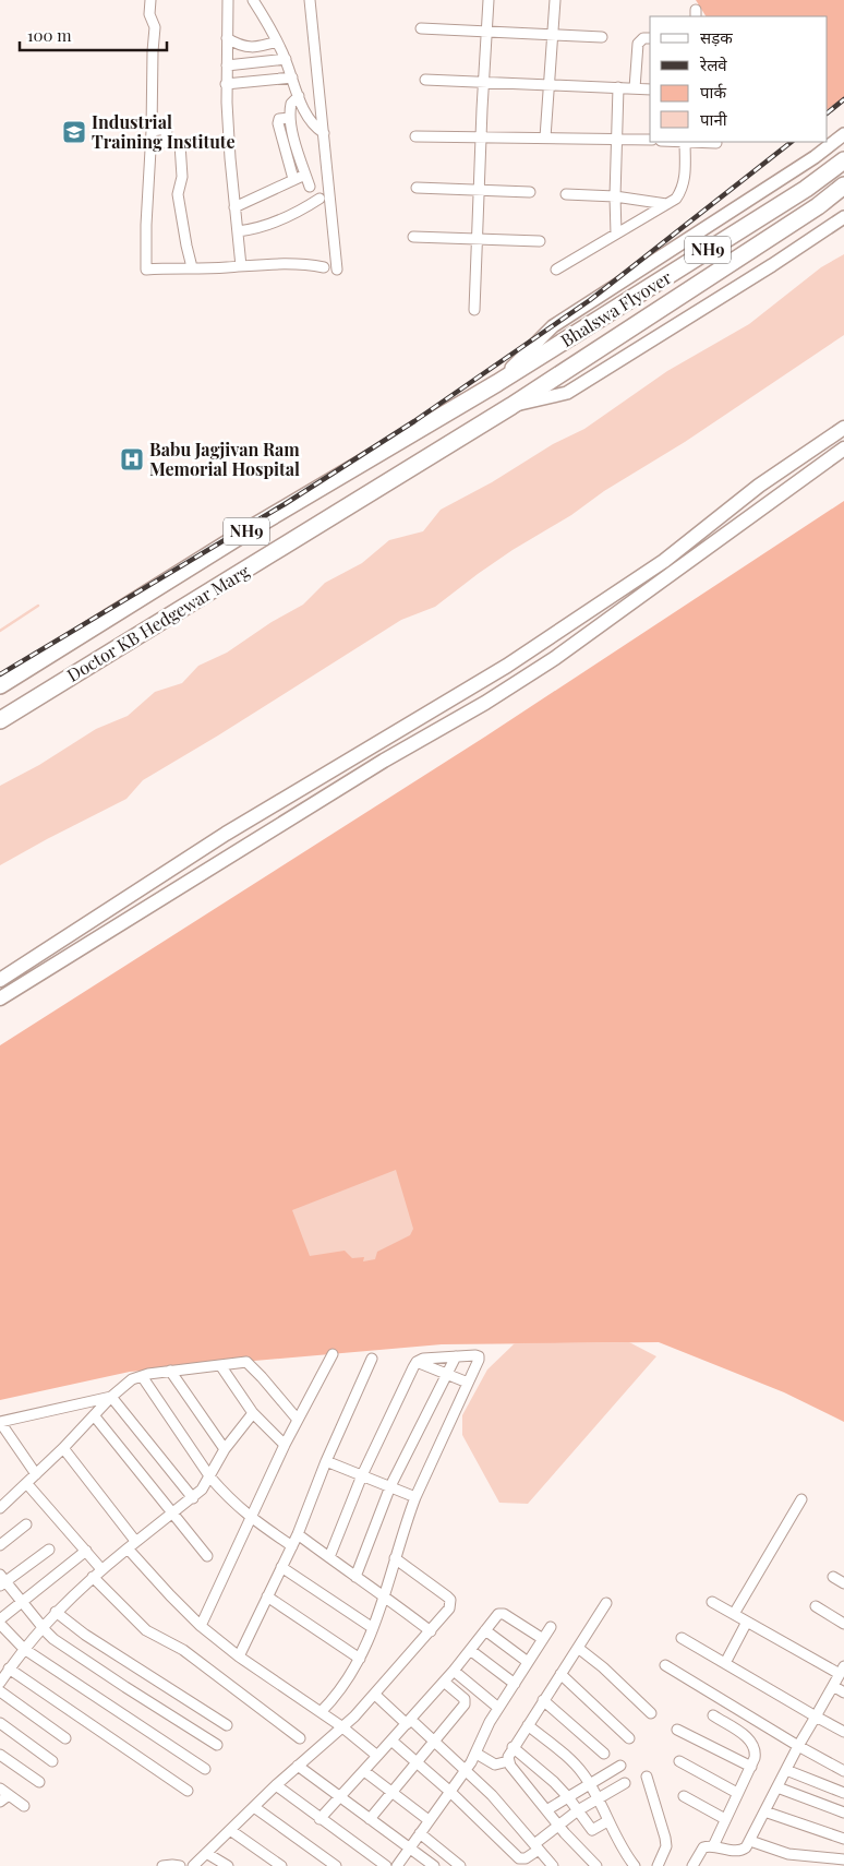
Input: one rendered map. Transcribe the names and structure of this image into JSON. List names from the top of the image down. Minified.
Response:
{"streets":{"highway":["NH9","Bhalswa Flyover","Doctor KB Hedgewar Marg"]},"crossings":[["Bhalswa Flyover","Doctor KB Hedgewar Marg"]],"places":{"school or university":["Industrial Training Institute"],"hospital":["Babu Jagjivan Ram Memorial Hospital"]},"legend":["सड़क","रेलवे","पार्क","पानी"],"scale_bar":"100 m"}
